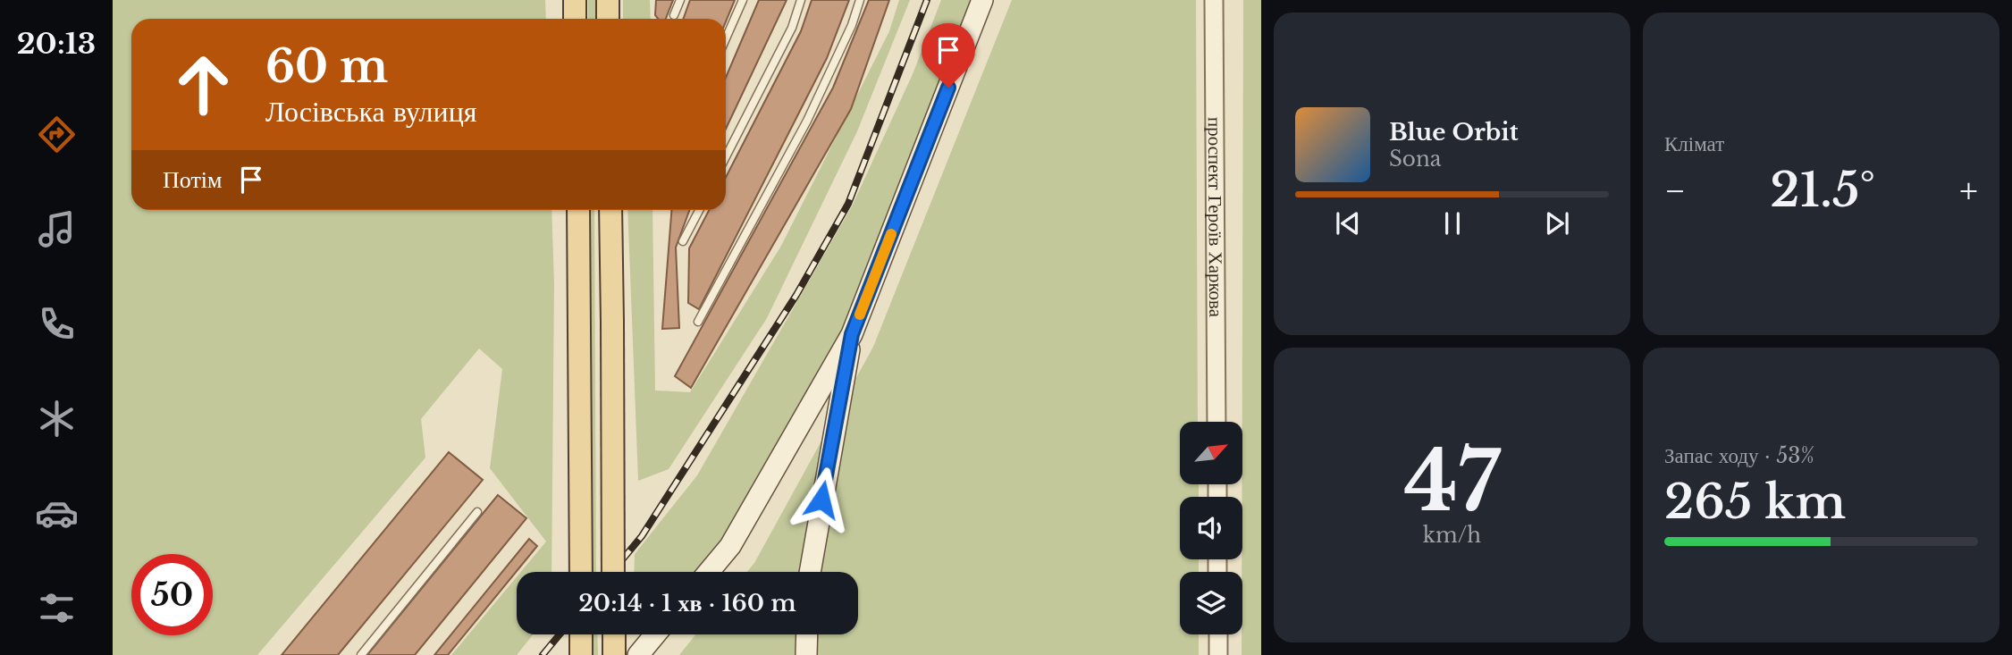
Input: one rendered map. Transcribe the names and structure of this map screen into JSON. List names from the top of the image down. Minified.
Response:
{"streets":{"street":["проспект Героїв Харкова"]},"north":"top right","page":{"tabs":"20:13","tile":["Клімат",["47","km/h"],["Запас ходу · 53%","265 km"]],"turn":["60 m","Лосівська вулиця"],"song":["Blue Orbit","Sona"],"then":"Потім","heat":["−","21.5°","+"],"limit":"50","trip":"20:14 · 1 хв · 160 m"}}
